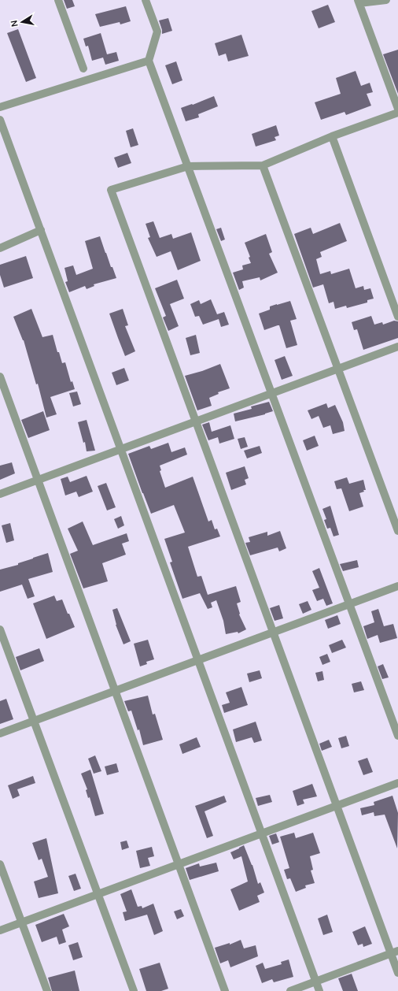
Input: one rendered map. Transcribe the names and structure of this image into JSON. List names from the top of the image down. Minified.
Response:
{"north":"left"}
